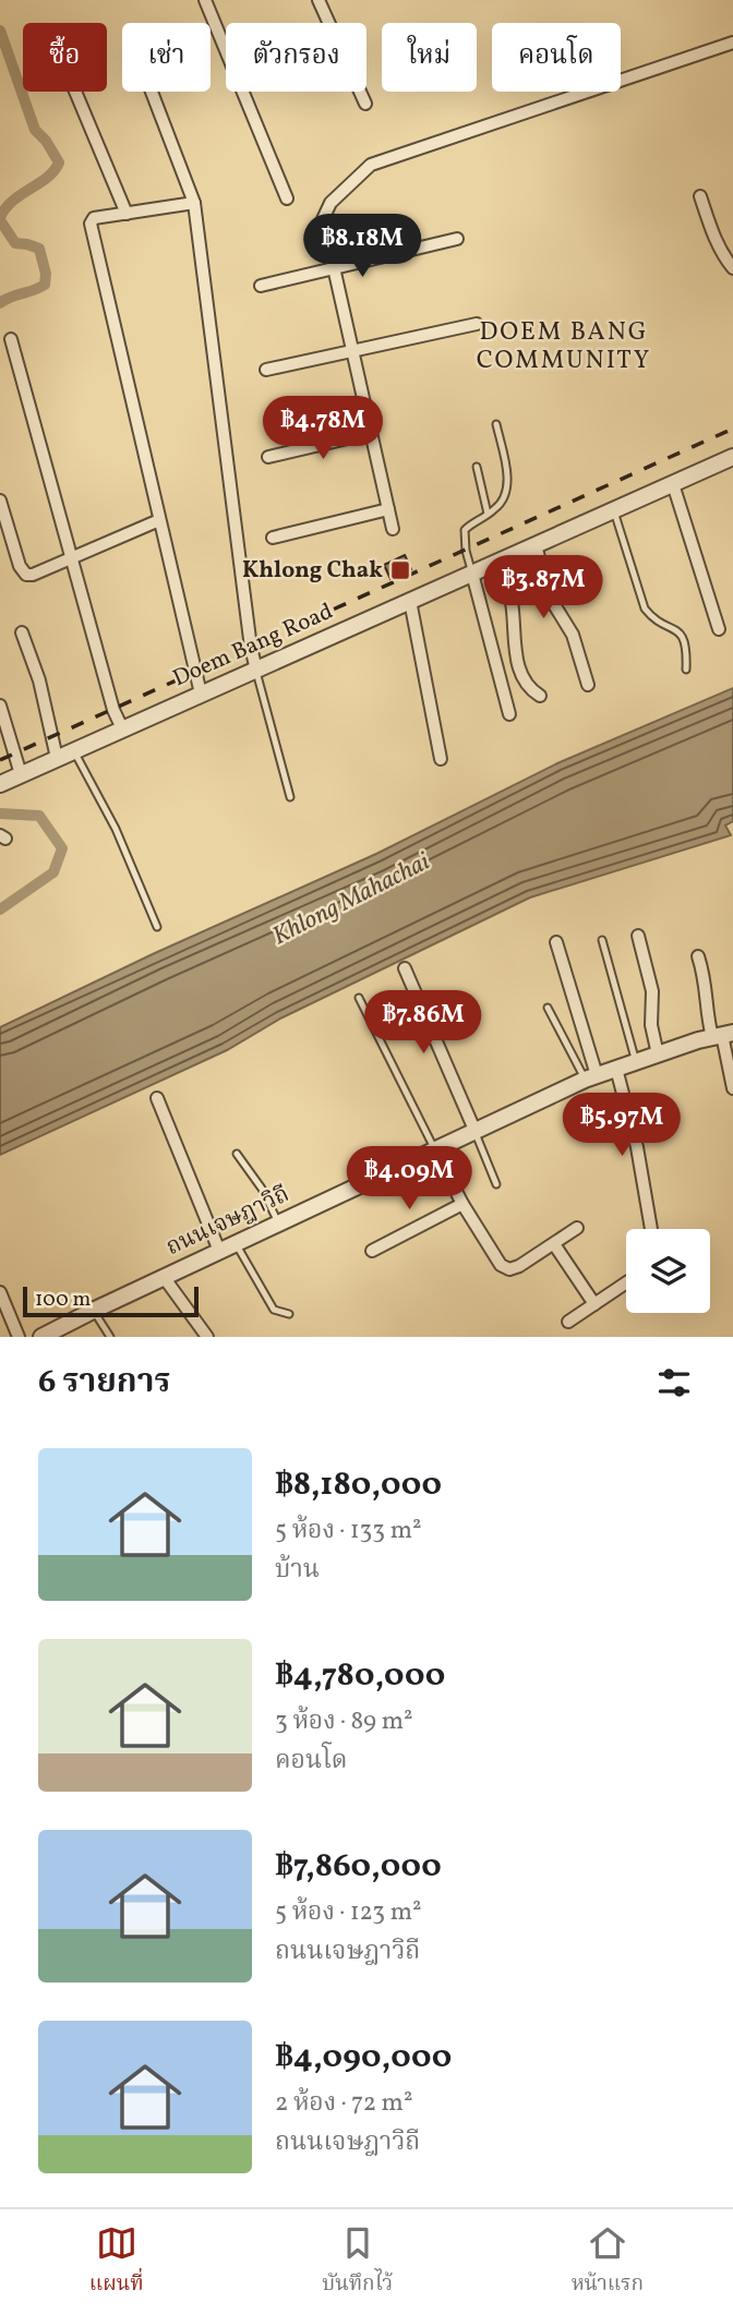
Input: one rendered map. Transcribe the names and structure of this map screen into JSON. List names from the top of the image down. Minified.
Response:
{"streets":{"street":["Doem Bang Road","ถนนเจษฎาวิถี"]},"districts":["DOEM BANG COMMUNITY"],"water":["Khlong Mahachai"],"places":{"transit":["Khlong Chak"]},"scale_bar":"100 m","page":{"chip":["ซื้อ","เช่า","ตัวกรอง","ใหม่","คอนโด"],"price":["฿8.18M","฿4.78M","฿3.87M","฿7.86M","฿5.97M","฿4.09M"],"scale":"100 m","heading":"6 รายการ","list":[{"name":"฿8,180,000","note":"5 ห้อง · 133 m² · บ้าน"},{"name":"฿4,780,000","note":"3 ห้อง · 89 m² · คอนโด"},{"name":"฿7,860,000","note":"5 ห้อง · 123 m² · ถนนเจษฎาวิถี"},{"name":"฿4,090,000","note":"2 ห้อง · 72 m² · ถนนเจษฎาวิถี"}],"tabs":["แผนที่","บันทึกไว้","หน้าแรก"]}}
